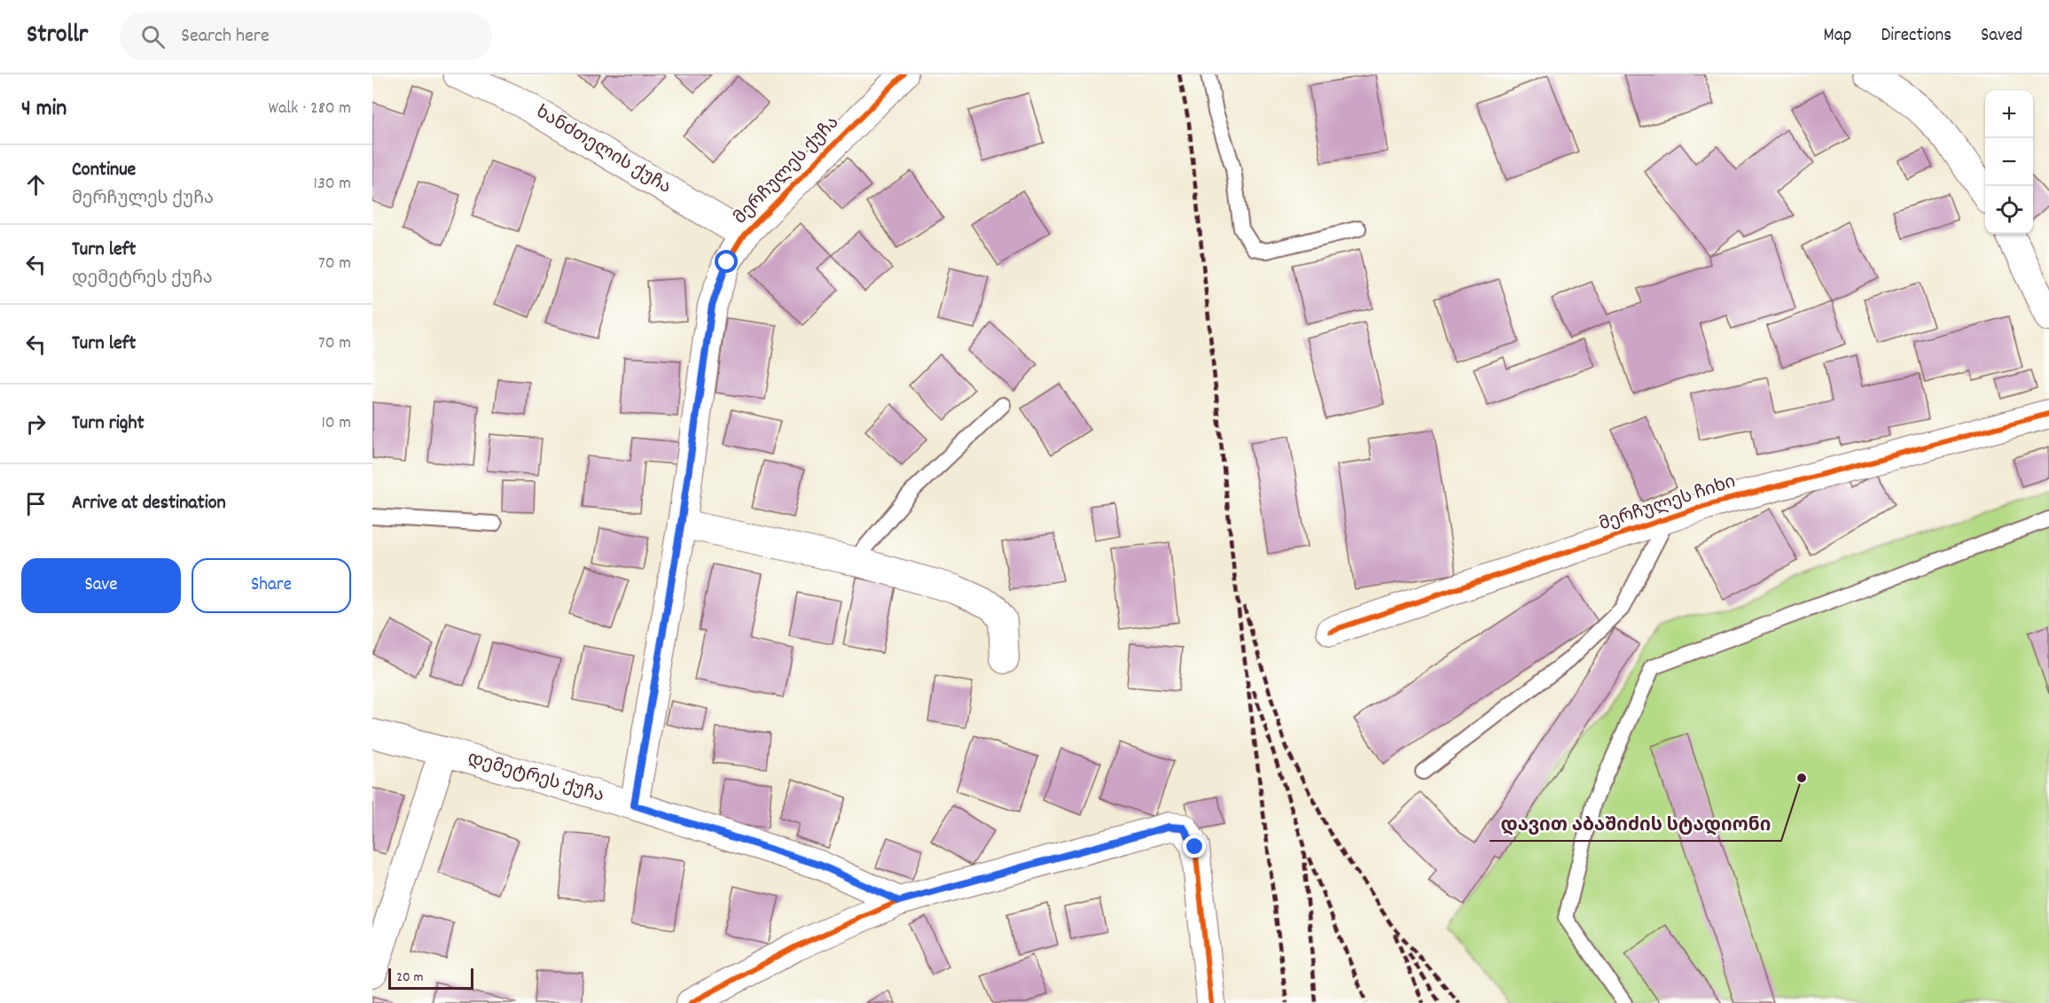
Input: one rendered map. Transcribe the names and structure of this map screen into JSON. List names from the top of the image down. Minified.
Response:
{"streets":{"street":["ხანძთელის ქუჩა","მერჩულეს ქუჩა","მერჩულეს ჩიხი","დემეტრეს ქუჩა"]},"crossings":[["ხანძთელის ქუჩა","მერჩულეს ქუჩა"],["მერჩულეს ქუჩა","დემეტრეს ქუჩა"]],"places":["დავით აბაშიძის სტადიონი"],"scale_bar":"20 m","page":{"header":"Strollr","search":"Search here","nav":["Map","Directions","Saved"],"heading":["4 min","Walk · 280 m"],"map_buttons":["+","−"],"list":[["Continue","მერჩულეს ქუჩა","130 m"],["Turn left","დემეტრეს ქუჩა","70 m"],["Turn left","70 m"],["Turn right","10 m"],"Arrive at destination"],"buttons":["Save","Share"],"scale":"20 m"}}
